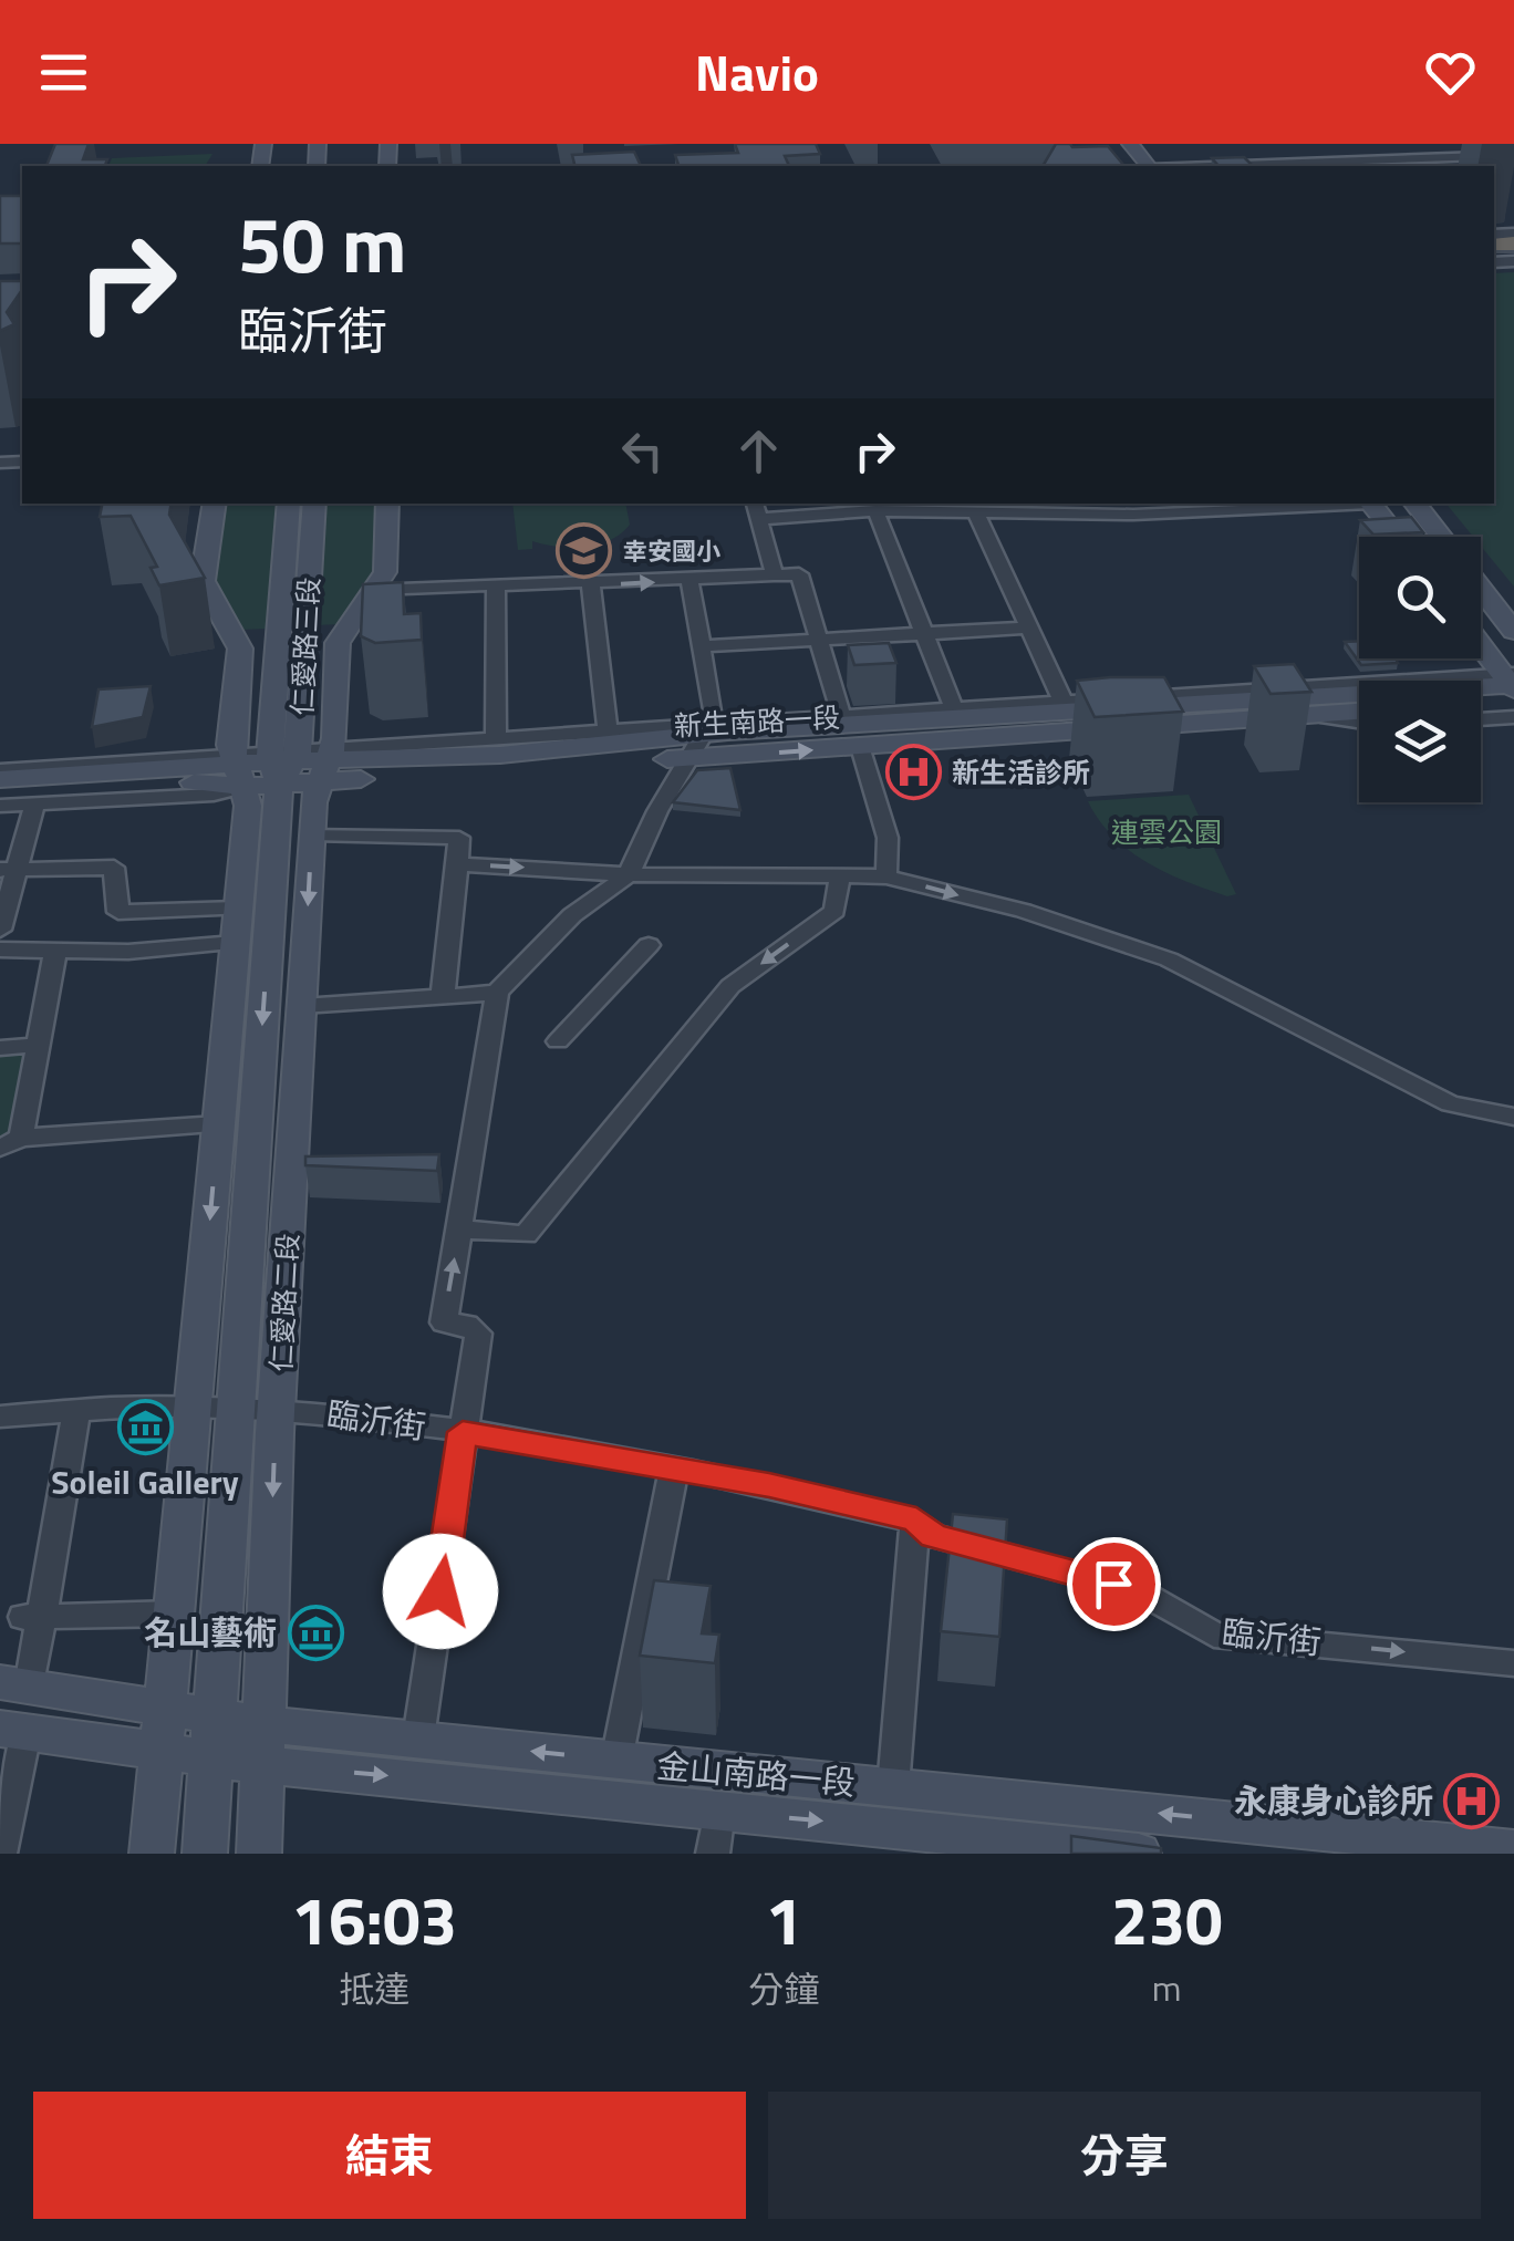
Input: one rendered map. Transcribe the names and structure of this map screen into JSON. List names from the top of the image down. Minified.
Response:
{"streets":{"main road":["仁愛路三段","新生南路一段","仁愛路二段","金山南路一段"],"street":["臨沂街"]},"crossings":[["仁愛路三段","新生南路一段"],["仁愛路三段","仁愛路二段"],["新生南路一段","仁愛路二段"],["仁愛路二段","臨沂街"],["仁愛路二段","金山南路一段"]],"one_way":["臨沂街"],"parks":["連雲公園"],"places":{"school or university":["幸安國小"],"hospital":["新生活診所","永康身心診所"],"museum":["Soleil Gallery","名山藝術"]},"page":{"header":"Navio","turn":["50 m","臨沂街"],"eta":["16:03","抵達","1","分鐘","230","m"],"buttons":["結束","分享"]}}
